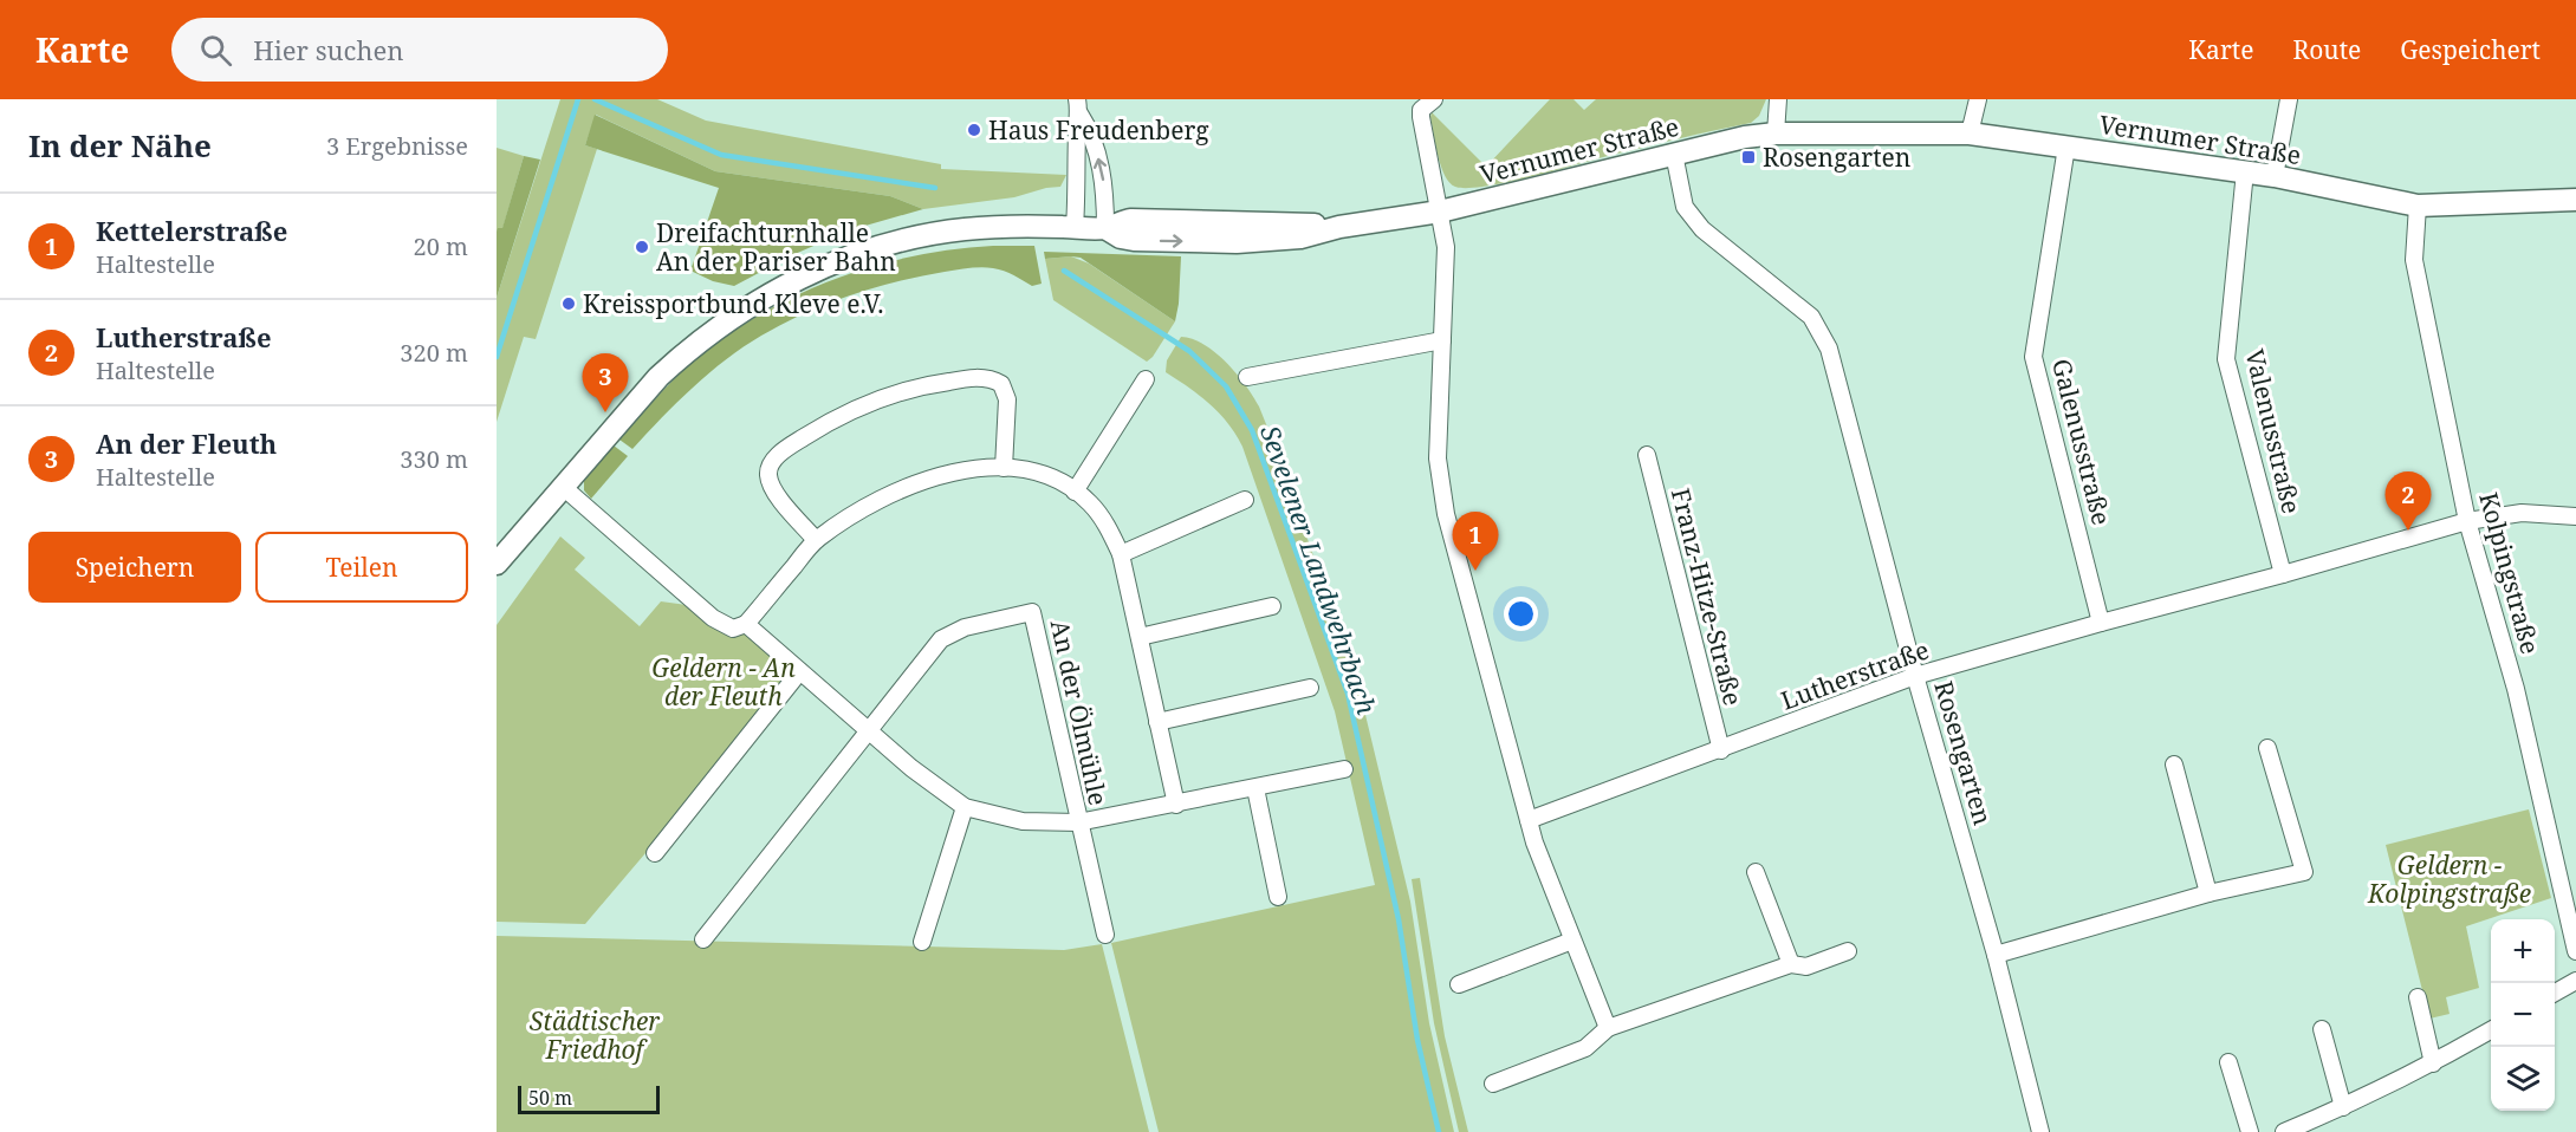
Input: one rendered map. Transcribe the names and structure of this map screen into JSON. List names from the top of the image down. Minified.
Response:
{"streets":{"street":["Vernumer Straße","Valenusstraße","Galenusstraße","Kolpingstraße","Franz-Hitze-Straße","Lutherstraße","An der Ölmühle","Rosengarten"]},"crossings":[["Vernumer Straße","Valenusstraße"],["Vernumer Straße","Galenusstraße"],["Vernumer Straße","Kolpingstraße"],["Vernumer Straße","Rosengarten"],["Valenusstraße","Lutherstraße"],["Galenusstraße","Lutherstraße"],["Kolpingstraße","Lutherstraße"],["Franz-Hitze-Straße","Lutherstraße"],["Lutherstraße","Rosengarten"]],"water":["Sevelener Landwehrbach"],"parks":["Geldern - An der Fleuth","Geldern - Kolpingstraße","Städtischer Friedhof"],"places":{"other":["Haus Freudenberg","Dreifachturnhalle An der Pariser Bahn","Kreissportbund Kleve e.V."],"transit":["Rosengarten"]},"scale_bar":"50 m","page":{"header":"Karte","search":"Hier suchen","nav":["Karte","Route","Gespeichert"],"heading":["In der Nähe","3 Ergebnisse"],"list":[{"mark":"1","name":"Kettelerstraße","note":"Haltestelle","value":"20 m"},{"mark":"2","name":"Lutherstraße","note":"Haltestelle","value":"320 m"},{"mark":"3","name":"An der Fleuth","note":"Haltestelle","value":"330 m"}],"pins":["3","2","1"],"buttons":["Speichern","Teilen"],"map_buttons":["+","−"],"scale":"50 m"}}
